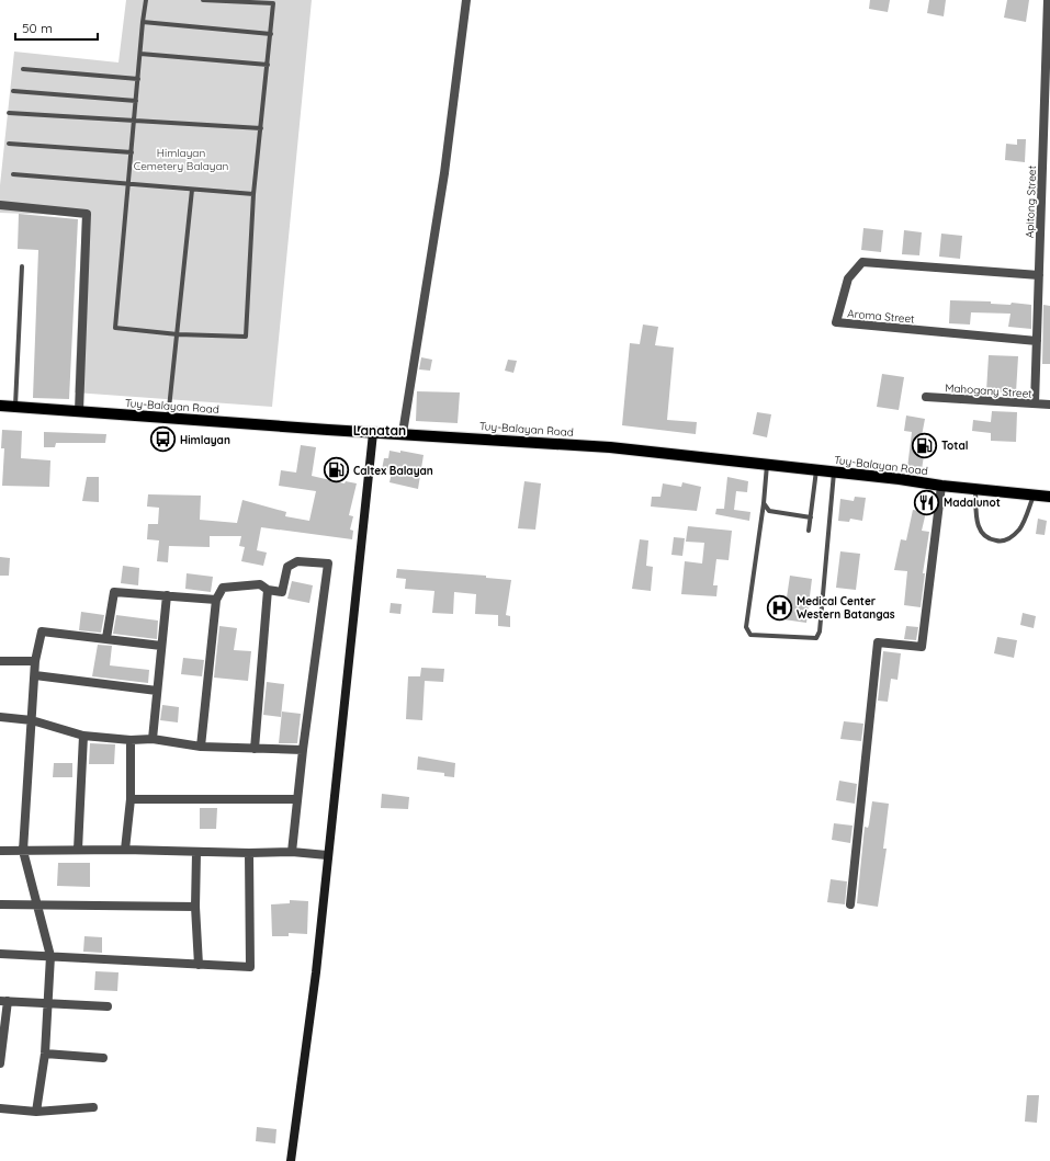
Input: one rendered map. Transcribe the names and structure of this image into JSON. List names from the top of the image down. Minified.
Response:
{"streets":{"main road":["Tuy-Balayan Road"],"street":["Apitong Street","Aroma Street","Mahogany Street"]},"crossings":[["Apitong Street","Aroma Street"],["Apitong Street","Mahogany Street"]],"districts":["Lanatan"],"parks":["Himlayan Cemetery Balayan"],"places":{"bus stop":["Himlayan"],"fuel station":["Total","Caltex Balayan"],"restaurant":["Madalunot"],"hospital":["Medical Center Western Batangas"]},"scale_bar":"50 m"}
